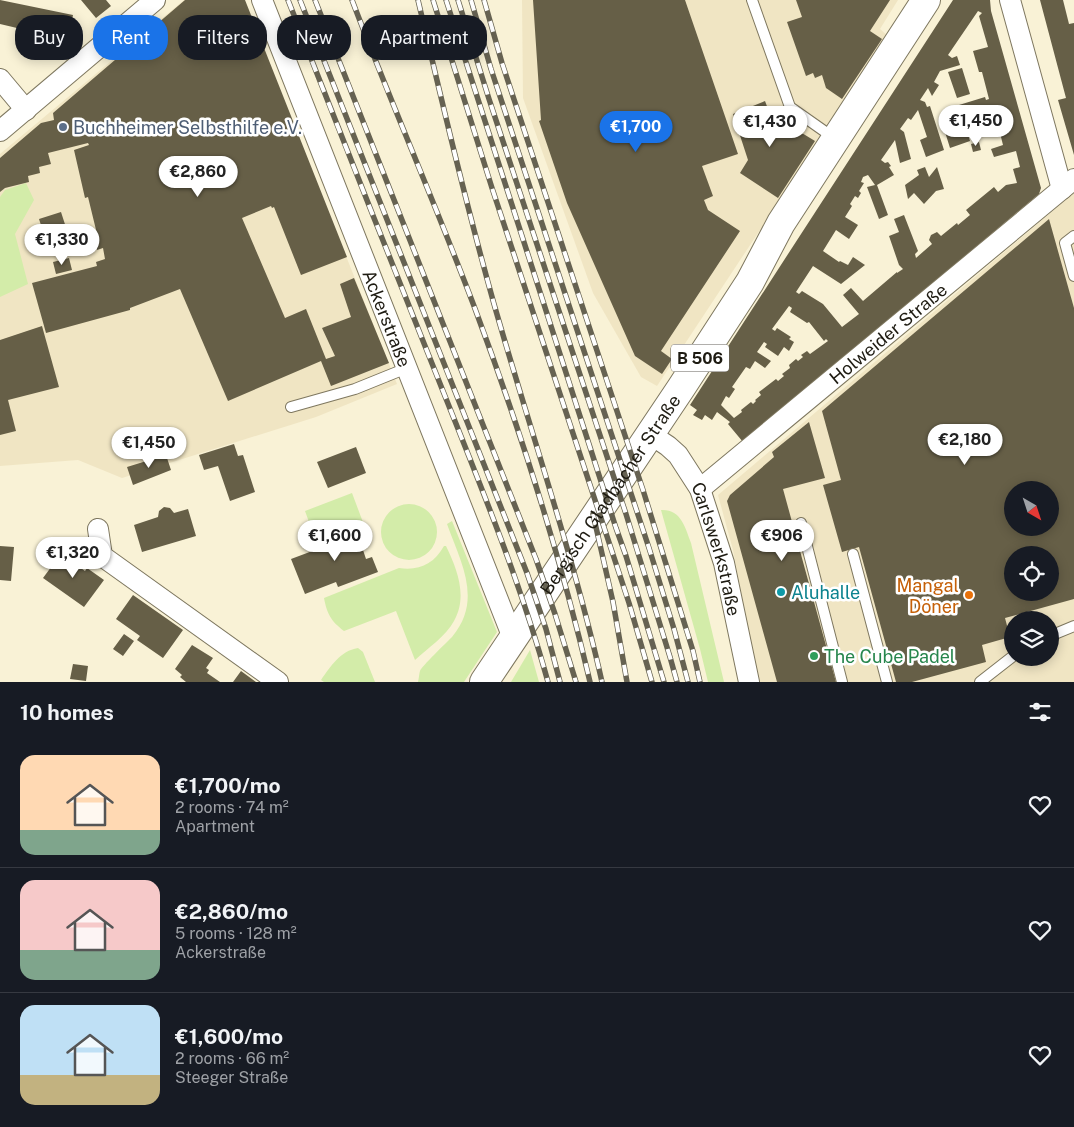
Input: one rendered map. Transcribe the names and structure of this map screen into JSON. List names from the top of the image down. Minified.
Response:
{"streets":{"main road":["B 506","Bergisch Gladbacher Straße"],"street":["Ackerstraße","Holweider Straße","Carlswerkstraße"]},"crossings":[["Ackerstraße","Bergisch Gladbacher Straße"],["Holweider Straße","Carlswerkstraße"],["Bergisch Gladbacher Straße","Carlswerkstraße"]],"places":["Buchheimer Selbsthilfe e.V.","Aluhalle","Mangal Döner","The Cube Padel"],"north":"bottom right","page":{"chip":["Buy","Rent","Filters","New","Apartment"],"price":["€1,450","€1,430","€1,700","€2,860","€1,330","€2,180","€1,450","€1,600","€906","€1,320"],"heading":"10 homes","list":[{"name":"€1,700/mo","note":"2 rooms · 74 m² · Apartment"},{"name":"€2,860/mo","note":"5 rooms · 128 m² · Ackerstraße"},{"name":"€1,600/mo","note":"2 rooms · 66 m² · Steeger Straße"}]}}
